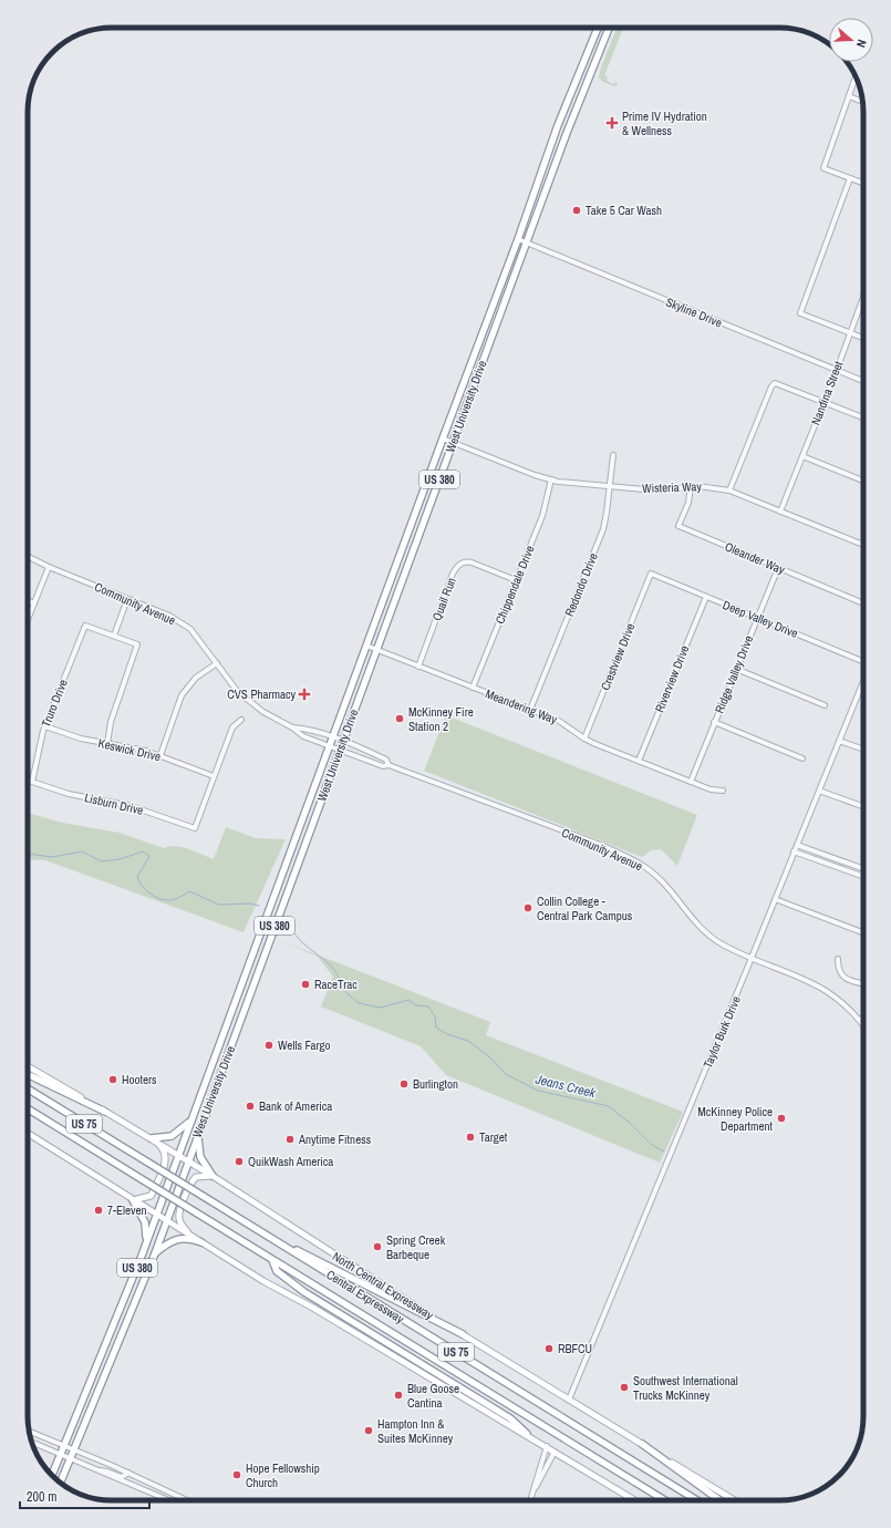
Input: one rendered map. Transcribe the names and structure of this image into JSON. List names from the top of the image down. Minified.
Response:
{"streets":{"highway":["West University Drive","US 380","US 75","Central Expressway"],"main road":["North Central Expressway"],"street":["Skyline Drive","Nandina Street","Wisteria Way","Oleander Way","Chippendale Drive","Redondo Drive","Quail Run","Community Avenue","Deep Valley Drive","Crestview Drive","Ridge Valley Drive","Riverview Drive","Truro Drive","Meandering Way","Keswick Drive","Lisburn Drive","Taylor Burk Drive"]},"crossings":[["Skyline Drive","Nandina Street"],["Skyline Drive","West University Drive"],["Nandina Street","Wisteria Way"],["West University Drive","Wisteria Way"],["West University Drive","Community Avenue"],["West University Drive","Meandering Way"],["West University Drive","North Central Expressway"],["Wisteria Way","Oleander Way"],["Wisteria Way","Chippendale Drive"],["Wisteria Way","Redondo Drive"],["Oleander Way","Ridge Valley Drive"],["Chippendale Drive","Quail Run"],["Chippendale Drive","Meandering Way"],["Redondo Drive","Meandering Way"],["Quail Run","Meandering Way"],["Community Avenue","Taylor Burk Drive"],["Deep Valley Drive","Crestview Drive"],["Deep Valley Drive","Ridge Valley Drive"],["Deep Valley Drive","Riverview Drive"],["Crestview Drive","Meandering Way"],["Ridge Valley Drive","Meandering Way"],["Riverview Drive","Meandering Way"],["Truro Drive","Keswick Drive"],["Truro Drive","Lisburn Drive"],["Keswick Drive","Lisburn Drive"],["Taylor Burk Drive","North Central Expressway"]],"water":["Jeans Creek"],"places":{"health":["Prime IV Hydration & Wellness","CVS Pharmacy"],"other":["Take 5 Car Wash","McKinney Fire Station 2","Collin College - Central Park Campus","RaceTrac","Wells Fargo","Hooters","Burlington","Bank of America","McKinney Police Department","Target","Anytime Fitness","QuikWash America","7-Eleven","Spring Creek Barbeque","RBFCU","Southwest International Trucks McKinney","Blue Goose Cantina","Hampton Inn & Suites McKinney","Hope Fellowship Church"]},"scale_bar":"200 m","north":"right"}
